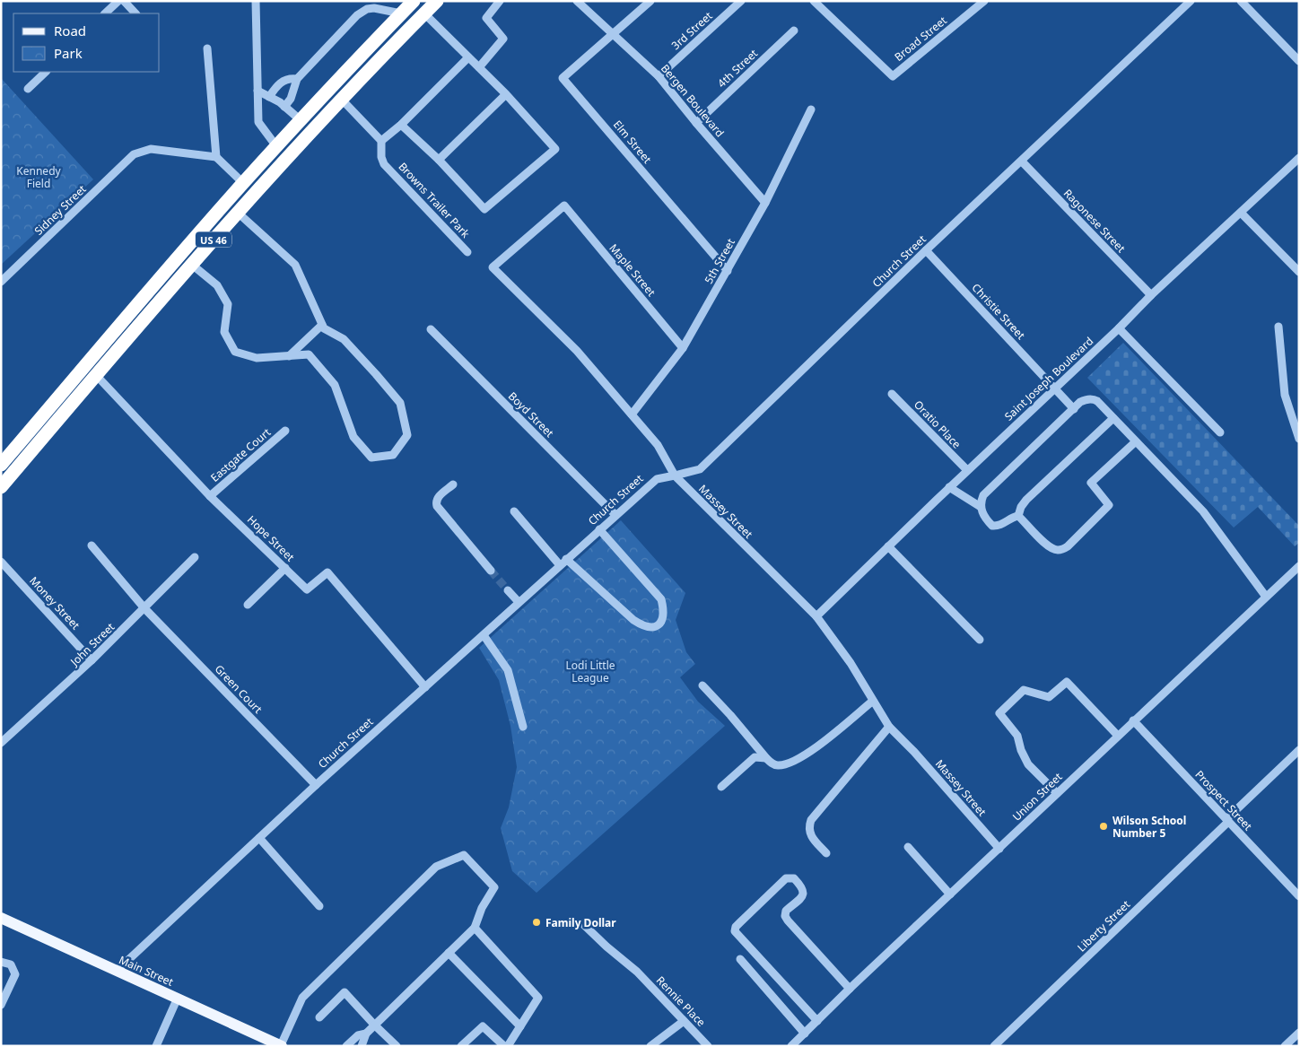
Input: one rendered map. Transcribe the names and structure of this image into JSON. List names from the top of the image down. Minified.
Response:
{"streets":{"highway":["US 46"],"main road":["Main Street"],"street":["3rd Street","Broad Street","4th Street","Bergen Boulevard","Elm Street","Browns Trailer Park","Sidney Street","Ragonese Street","5th Street","Church Street","Maple Street","Christie Street","Saint Joseph Boulevard","Boyd Street","Oratio Place","Eastgate Court","Massey Street","Hope Street","Money Street","John Street","Green Court","Union Street","Prospect Street","Liberty Street","Rennie Place"]},"crossings":[["3rd Street","Bergen Boulevard"],["4th Street","Bergen Boulevard"],["Bergen Boulevard","Elm Street"],["Bergen Boulevard","5th Street"],["Elm Street","5th Street"],["Ragonese Street","Church Street"],["Ragonese Street","Saint Joseph Boulevard"],["US 46","Hope Street"],["5th Street","Maple Street"],["5th Street","Massey Street"],["Church Street","Christie Street"],["Church Street","Boyd Street"],["Church Street","Massey Street"],["Church Street","Hope Street"],["Church Street","Green Court"],["Church Street","Main Street"],["Maple Street","Massey Street"],["Christie Street","Saint Joseph Boulevard"],["Saint Joseph Boulevard","Oratio Place"],["Saint Joseph Boulevard","Massey Street"],["Eastgate Court","Hope Street"],["Massey Street","Union Street"],["Money Street","John Street"],["John Street","Green Court"],["Union Street","Prospect Street"],["Prospect Street","Liberty Street"]],"parks":["Kennedy Field","Lodi Little League"],"places":["Wilson School Number 5","Family Dollar"],"legend":["Road","Park"]}
